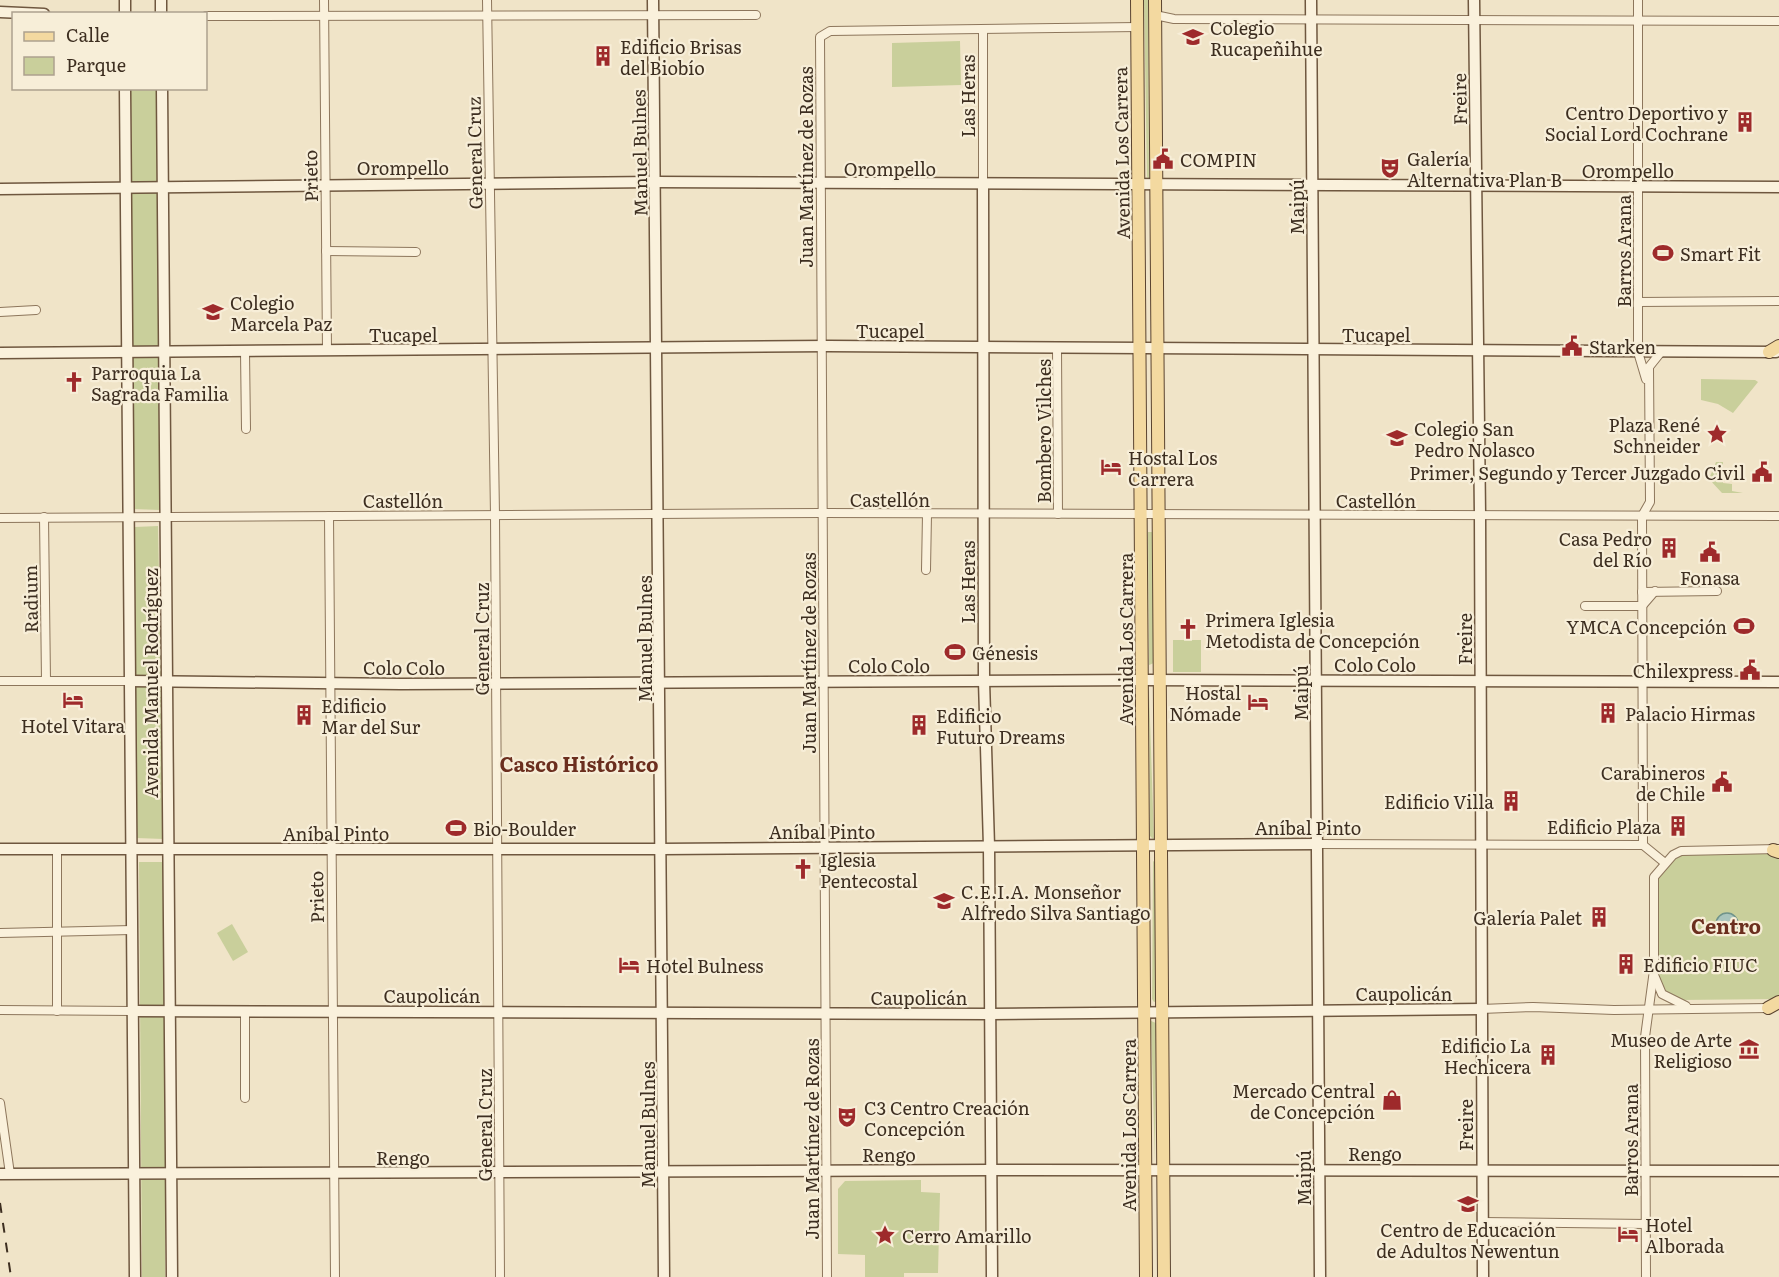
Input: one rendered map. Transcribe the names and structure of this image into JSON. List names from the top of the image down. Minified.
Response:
{"streets":{"main road":["Las Heras","Freire","Manuel Bulnes","Avenida Los Carrera","Orompello","Maipú","Tucapel","Colo Colo","Avenida Manuel Rodríguez","Aníbal Pinto","Caupolicán","Rengo"],"street":["General Cruz","Juan Martínez de Rozas","Prieto","Barros Arana","Bombero Vilches","Castellón","Radium"]},"crossings":[["Las Heras","Orompello"],["Las Heras","Juan Martínez de Rozas"],["Las Heras","Tucapel"],["Las Heras","Castellón"],["Las Heras","Colo Colo"],["Las Heras","Aníbal Pinto"],["Las Heras","Caupolicán"],["Las Heras","Rengo"],["Freire","Orompello"],["Freire","Tucapel"],["Freire","Castellón"],["Freire","Colo Colo"],["Freire","Aníbal Pinto"],["Freire","Caupolicán"],["Freire","Rengo"],["General Cruz","Orompello"],["General Cruz","Tucapel"],["General Cruz","Castellón"],["General Cruz","Colo Colo"],["General Cruz","Aníbal Pinto"],["General Cruz","Caupolicán"],["General Cruz","Rengo"],["Manuel Bulnes","Orompello"],["Manuel Bulnes","Tucapel"],["Manuel Bulnes","Castellón"],["Manuel Bulnes","Colo Colo"],["Manuel Bulnes","Aníbal Pinto"],["Manuel Bulnes","Caupolicán"],["Manuel Bulnes","Rengo"],["Avenida Los Carrera","Orompello"],["Avenida Los Carrera","Tucapel"],["Avenida Los Carrera","Castellón"],["Avenida Los Carrera","Colo Colo"],["Avenida Los Carrera","Aníbal Pinto"],["Avenida Los Carrera","Caupolicán"],["Avenida Los Carrera","Rengo"],["Orompello","Juan Martínez de Rozas"],["Orompello","Prieto"],["Orompello","Maipú"],["Orompello","Barros Arana"],["Orompello","Avenida Manuel Rodríguez"],["Juan Martínez de Rozas","Tucapel"],["Juan Martínez de Rozas","Castellón"],["Juan Martínez de Rozas","Colo Colo"],["Juan Martínez de Rozas","Aníbal Pinto"],["Juan Martínez de Rozas","Caupolicán"],["Juan Martínez de Rozas","Rengo"],["Prieto","Tucapel"],["Prieto","Castellón"],["Prieto","Colo Colo"],["Prieto","Aníbal Pinto"],["Prieto","Caupolicán"],["Prieto","Rengo"],["Maipú","Tucapel"],["Maipú","Castellón"],["Maipú","Colo Colo"],["Maipú","Aníbal Pinto"],["Maipú","Caupolicán"],["Maipú","Rengo"],["Barros Arana","Tucapel"],["Barros Arana","Caupolicán"],["Barros Arana","Rengo"],["Tucapel","Bombero Vilches"],["Tucapel","Avenida Manuel Rodríguez"],["Bombero Vilches","Castellón"],["Castellón","Radium"],["Castellón","Avenida Manuel Rodríguez"],["Radium","Colo Colo"],["Colo Colo","Avenida Manuel Rodríguez"],["Avenida Manuel Rodríguez","Aníbal Pinto"],["Avenida Manuel Rodríguez","Caupolicán"],["Avenida Manuel Rodríguez","Rengo"]],"districts":["Casco Histórico","Centro"],"places":{"school or university":["Colegio Rucapeñihue","Colegio Marcela Paz","Colegio San Pedro Nolasco","C.E.I.A. Monseñor Alfredo Silva Santiago","Centro de Educación de Adultos Newentun"],"building":["Edificio Brisas del Biobío","Centro Deportivo y Social Lord Cochrane","Casa Pedro del Río","Palacio Hirmas","Edificio Mar del Sur","Edificio Futuro Dreams","Edificio Villa","Edificio Plaza","Galería Palet","Edificio FIUC","Edificio La Hechicera"],"public building":["COMPIN","Starken","Primer, Segundo y Tercer Juzgado Civil","Fonasa","Chilexpress","Carabineros de Chile"],"theatre":["Galería Alternativa Plan B","C3 Centro Creación Concepción"],"sports":["Smart Fit","YMCA Concepción","Génesis","Bio-Boulder"],"church":["Parroquia La Sagrada Familia","Primera Iglesia Metodista de Concepción","Iglesia Pentecostal"],"place":["Plaza René Schneider","Cerro Amarillo"],"hotel":["Hostal Los Carrera","Hotel Vitara","Hostal Nómade","Hotel Bulness","Hotel Alborada"],"museum":["Museo de Arte Religioso"],"shop":["Mercado Central de Concepción"]},"legend":["Calle","Parque"]}
